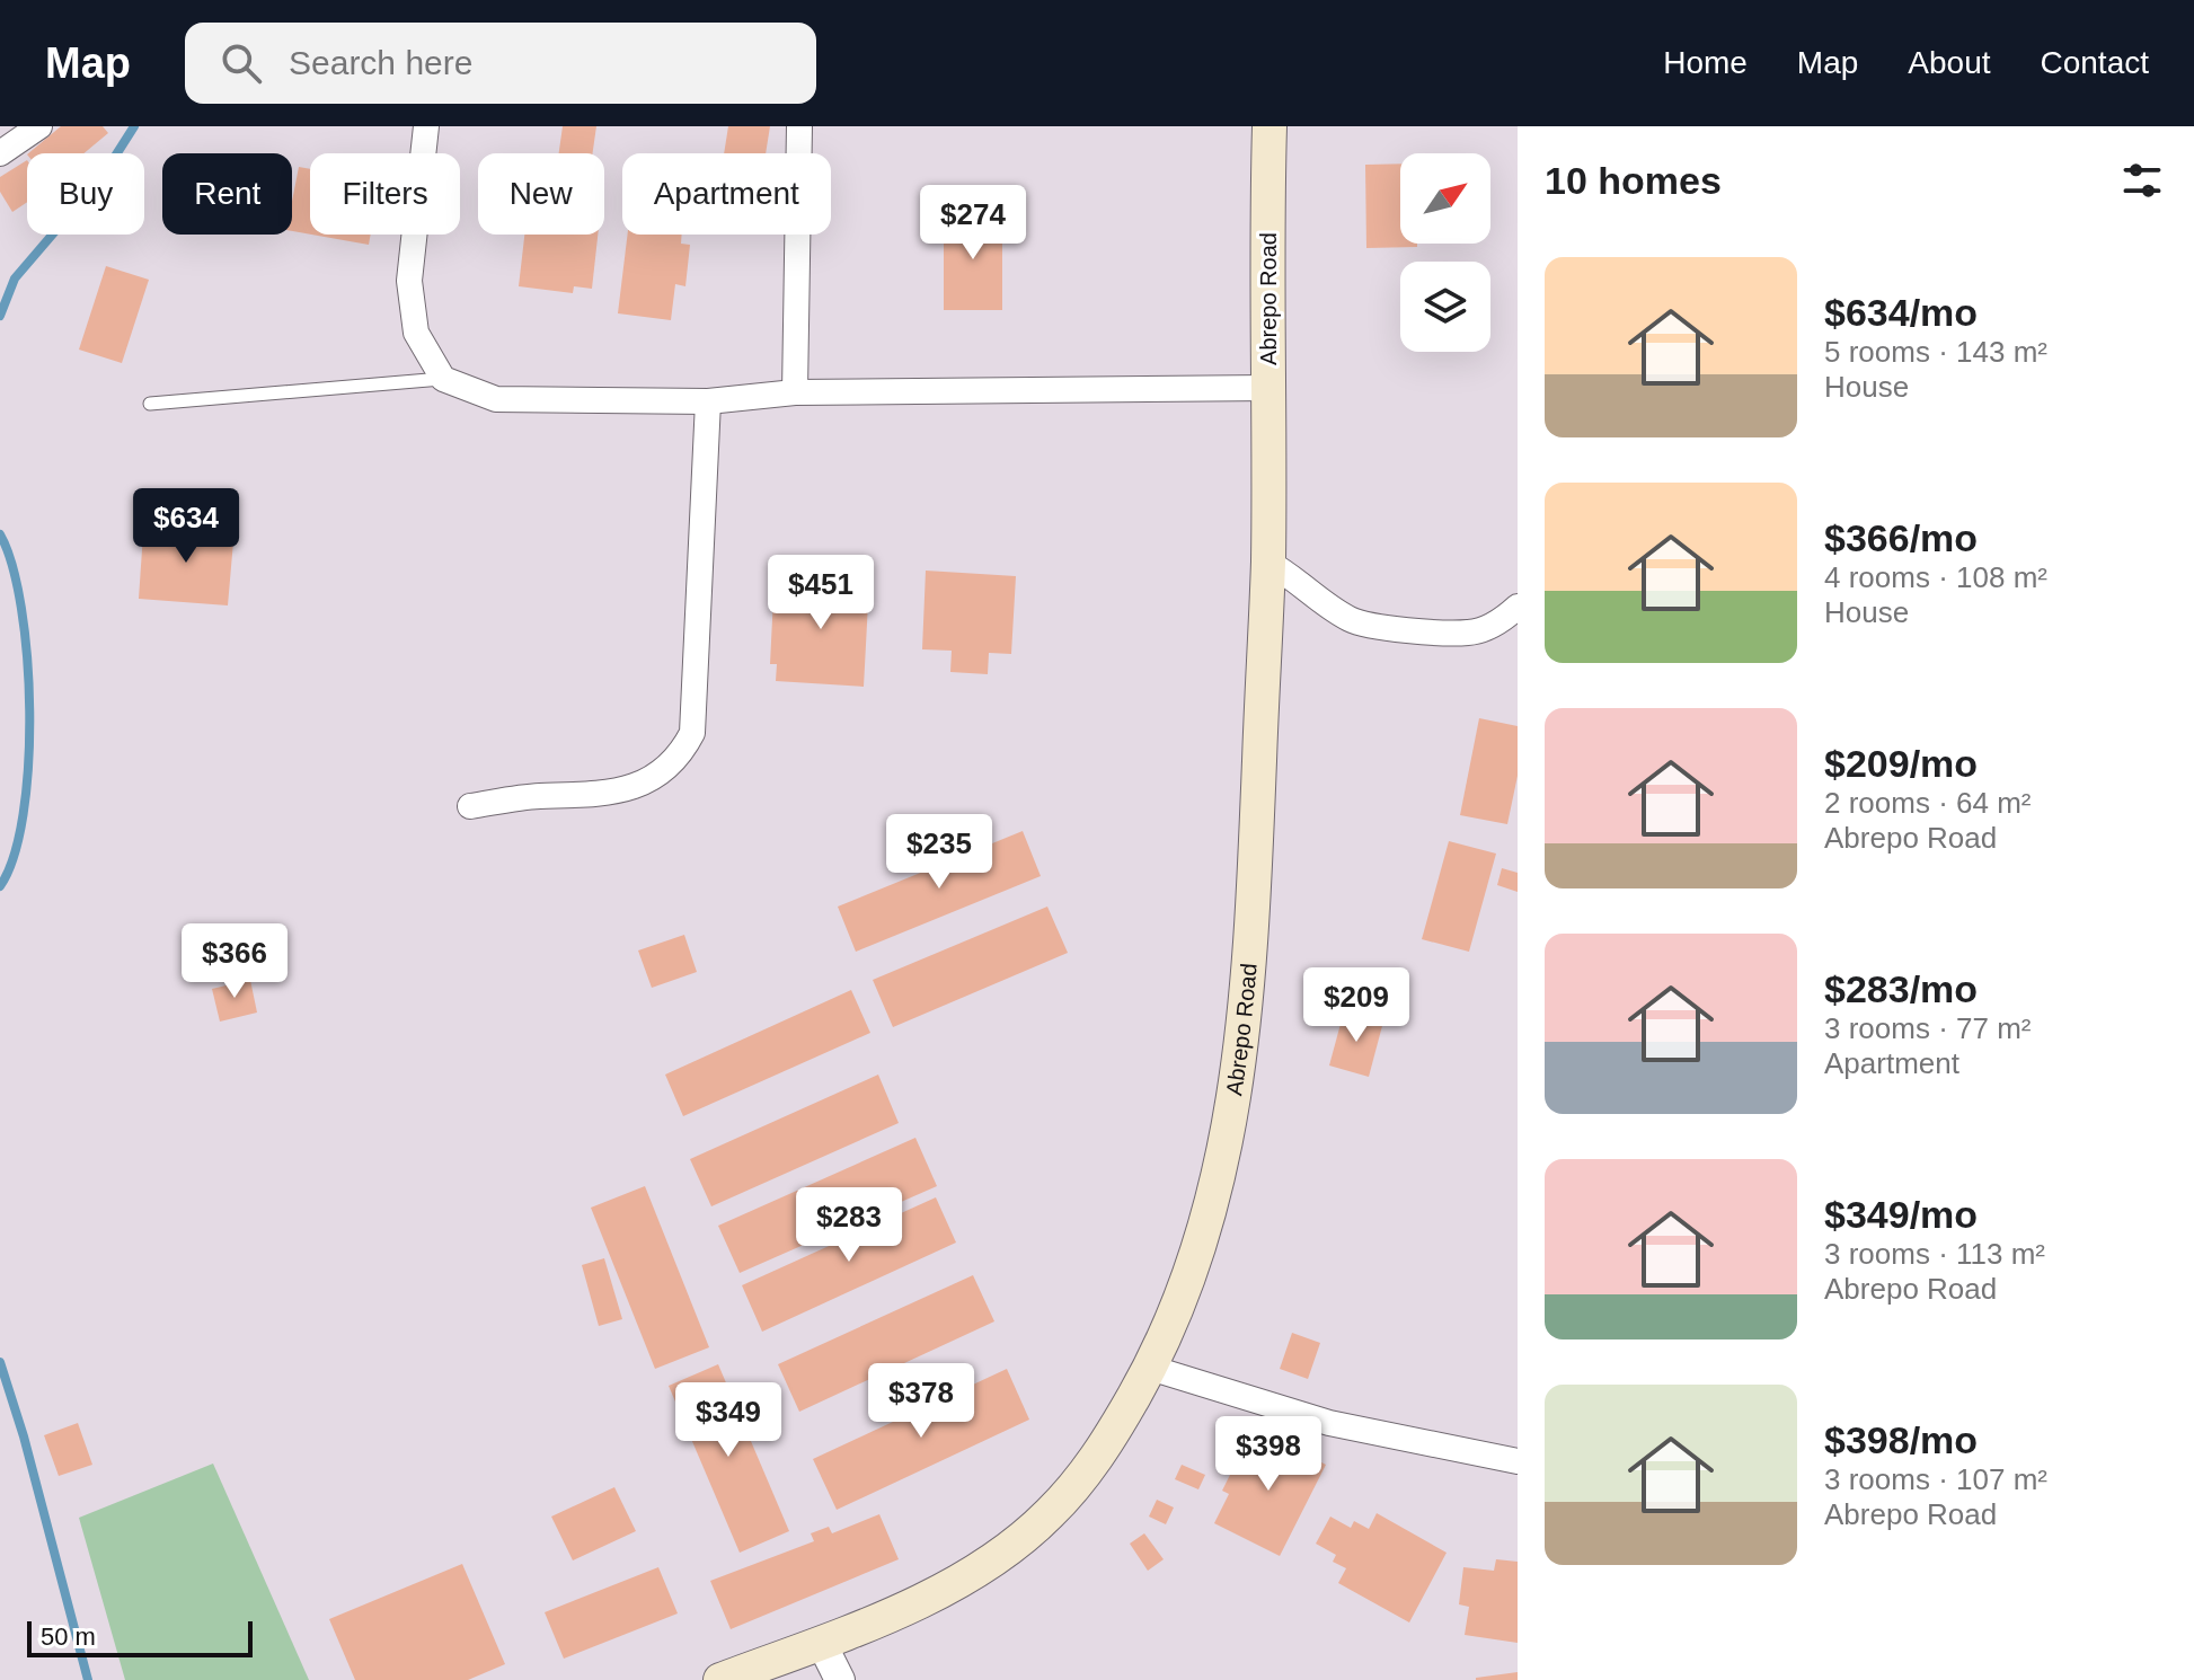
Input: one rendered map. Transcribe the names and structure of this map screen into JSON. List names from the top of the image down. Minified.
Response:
{"streets":{"main road":["Abrepo Road"]},"scale_bar":"50 m","north":"top right","page":{"header":"Map","search":"Search here","nav":["Home","Map","About","Contact"],"heading":"10 homes","chip":["Buy","Rent","Filters","New","Apartment"],"price":["$274","$634","$451","$235","$366","$209","$283","$378","$349","$398"],"list":[{"name":"$634/mo","note":"5 rooms · 143 m² · House"},{"name":"$366/mo","note":"4 rooms · 108 m² · House"},{"name":"$209/mo","note":"2 rooms · 64 m² · Abrepo Road"},{"name":"$283/mo","note":"3 rooms · 77 m² · Apartment"},{"name":"$349/mo","note":"3 rooms · 113 m² · Abrepo Road"},{"name":"$398/mo","note":"3 rooms · 107 m² · Abrepo Road"}],"scale":"50 m"}}
